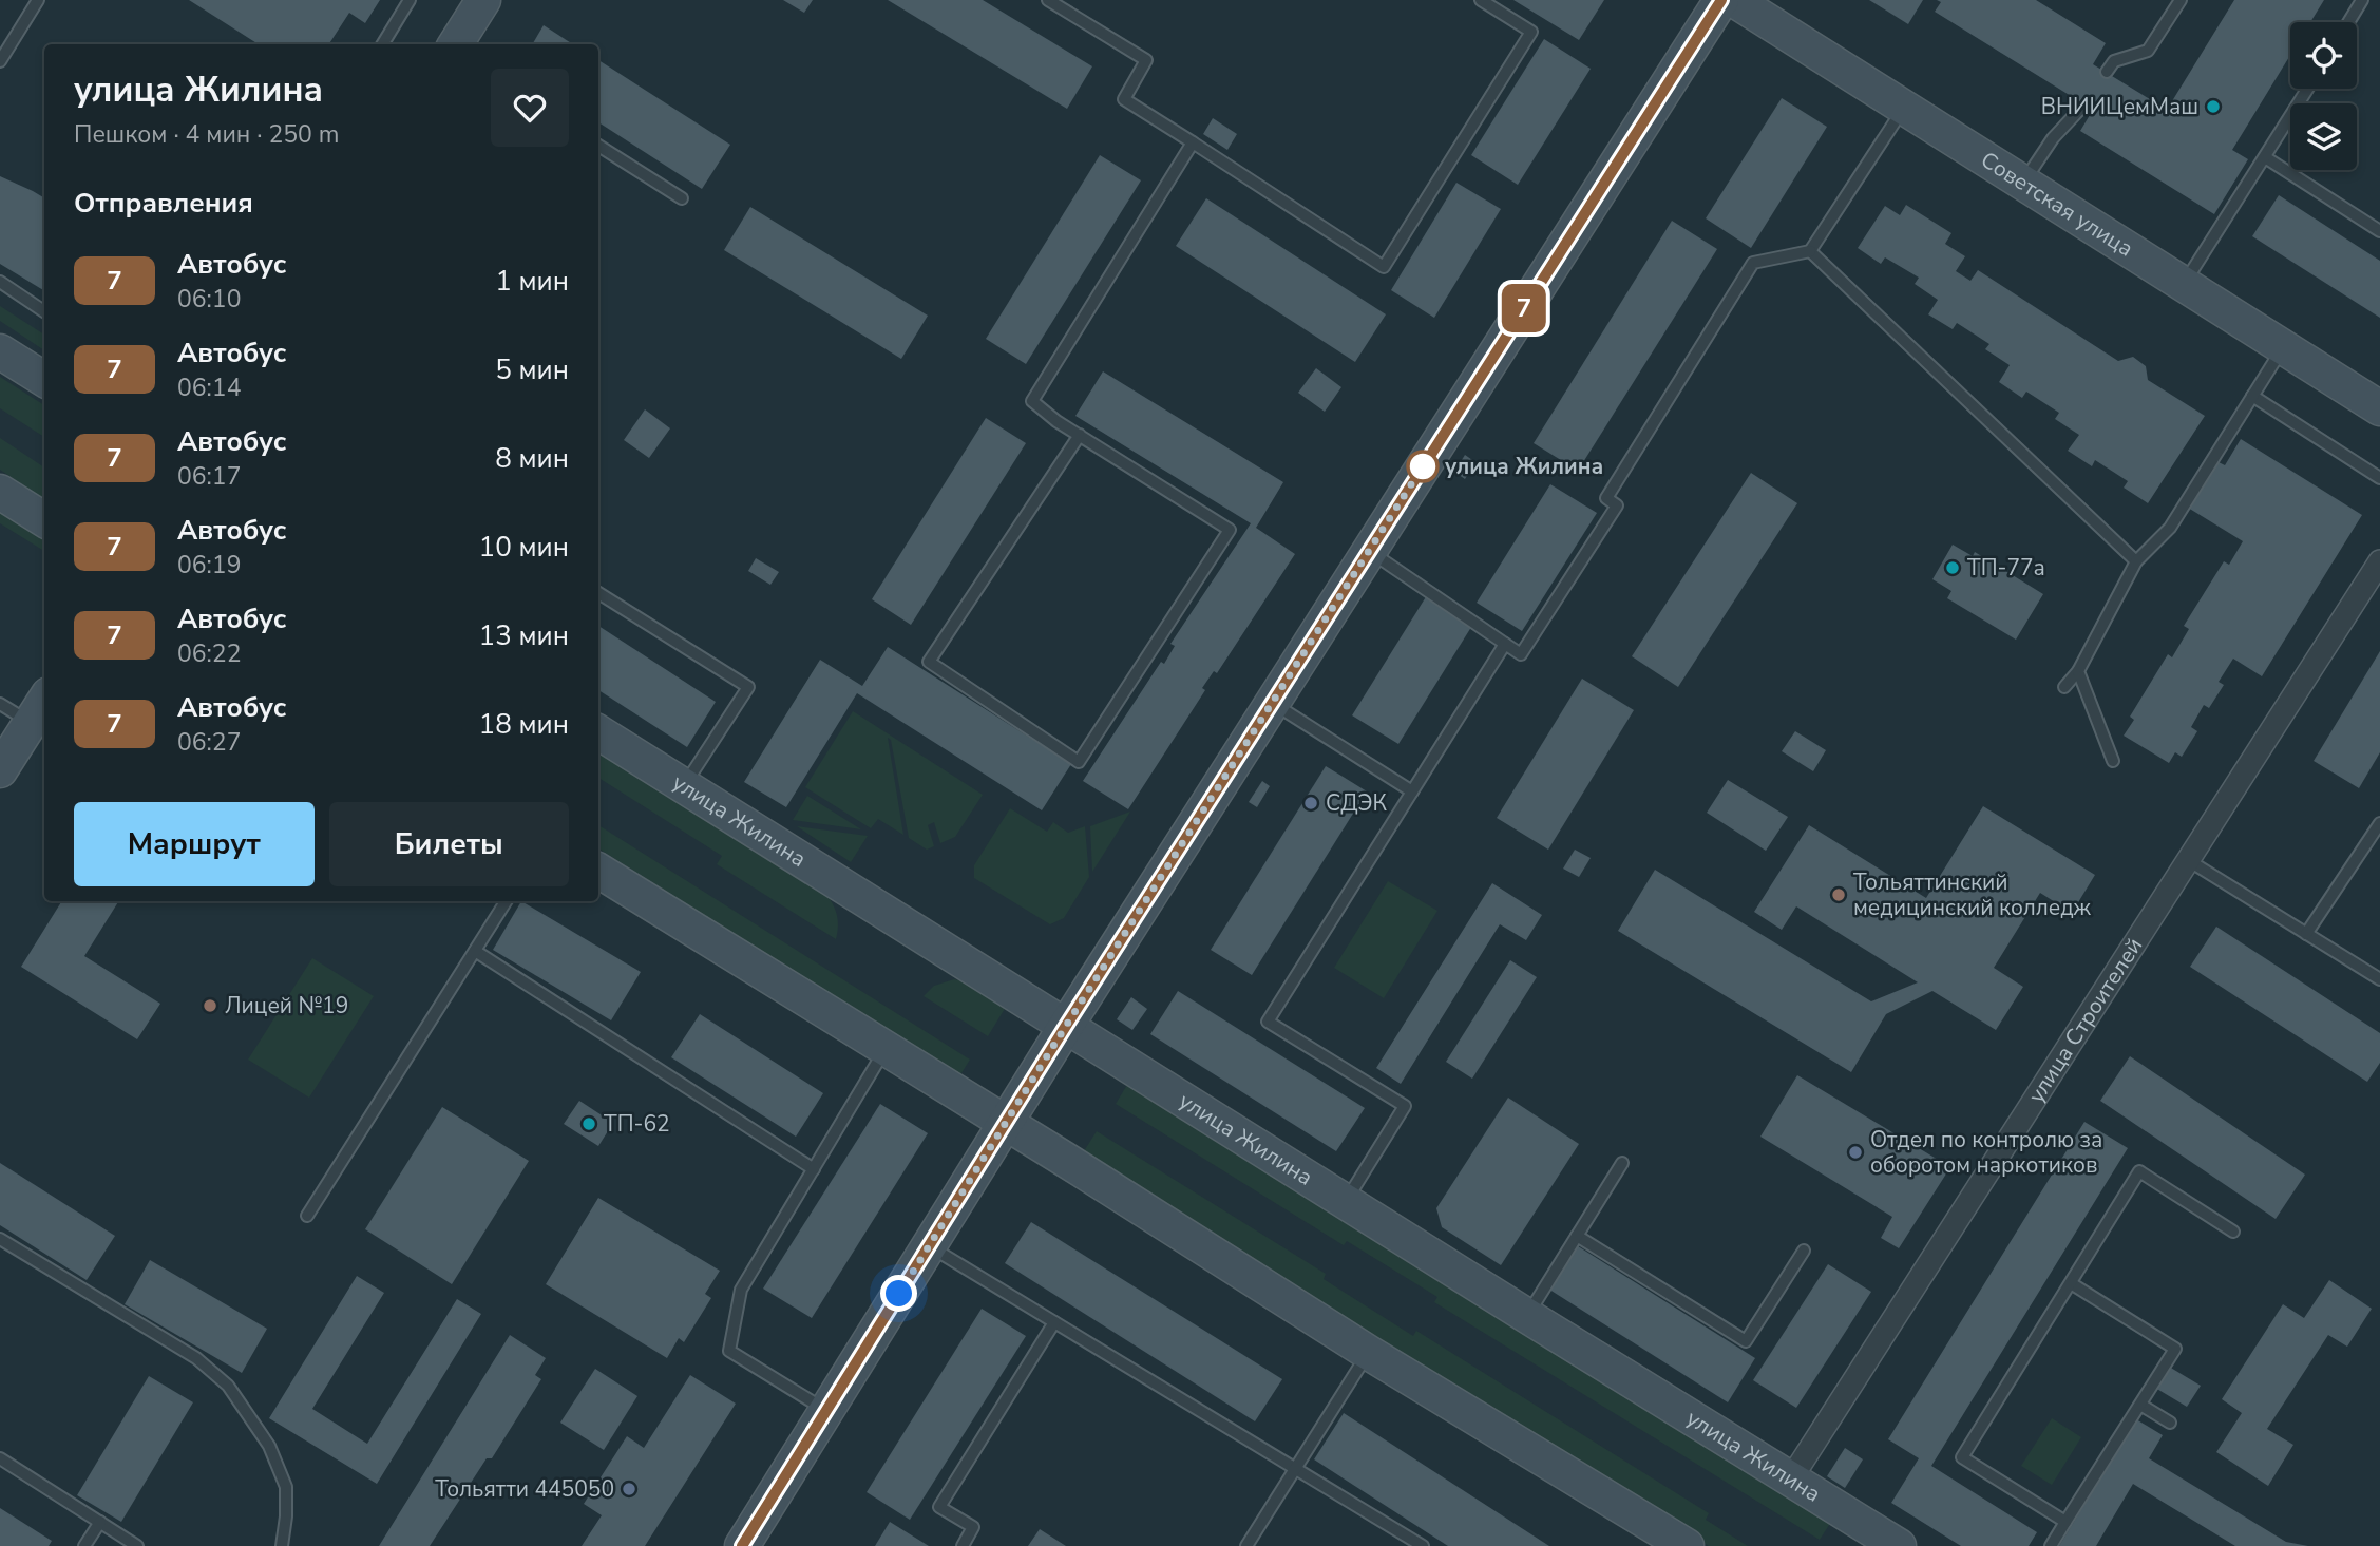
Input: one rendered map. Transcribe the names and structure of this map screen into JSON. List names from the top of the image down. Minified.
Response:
{"streets":{"main road":["Советская улица","улица Жилина"],"street":["улица Строителей"]},"crossings":[["улица Жилина","улица Строителей"]],"places":["ВНИИЦемМаш","улица Жилина","ТП-77а","СДЭК","Тольяттинский медицинский колледж","Лицей №19","ТП-62","Отдел по контролю за оборотом наркотиков","Тольятти 445050"],"lines":["bus line 7"],"page":{"on_map":"7","heading":[["улица Жилина","Пешком · 4 мин · 250 m"],"Отправления"],"list":[{"mark":"7","name":"Автобус","note":"06:10","value":"1 мин"},{"mark":"7","name":"Автобус","note":"06:14","value":"5 мин"},{"mark":"7","name":"Автобус","note":"06:17","value":"8 мин"},{"mark":"7","name":"Автобус","note":"06:19","value":"10 мин"},{"mark":"7","name":"Автобус","note":"06:22","value":"13 мин"},{"mark":"7","name":"Автобус","note":"06:27","value":"18 мин"}],"buttons":["Маршрут","Билеты"]}}
